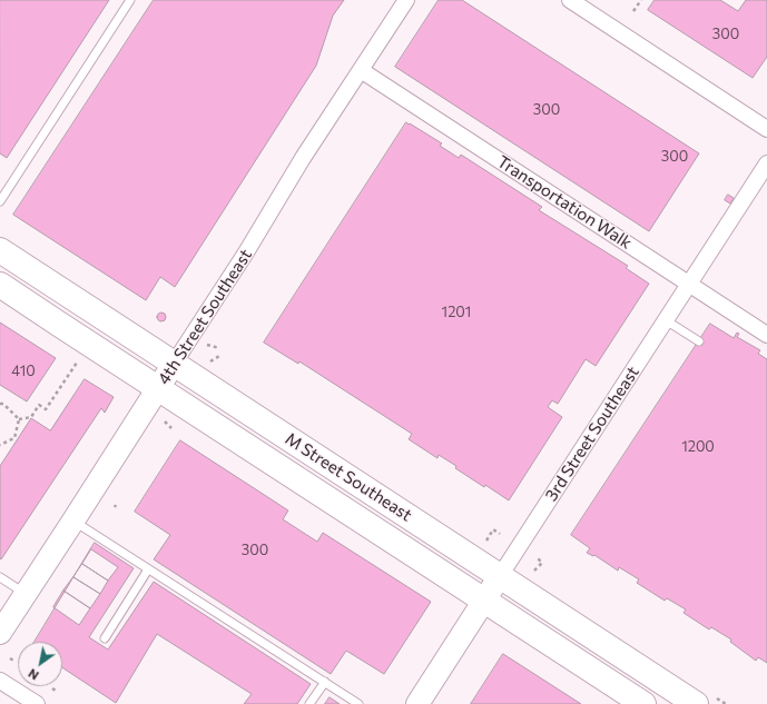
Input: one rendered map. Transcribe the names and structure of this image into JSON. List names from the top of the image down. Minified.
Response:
{"streets":{"main road":["M Street Southeast"],"street":["Transportation Walk","4th Street Southeast","3rd Street Southeast"]},"crossings":[["Transportation Walk","4th Street Southeast"],["Transportation Walk","3rd Street Southeast"],["4th Street Southeast","M Street Southeast"],["3rd Street Southeast","M Street Southeast"]],"house_numbers":["300","300","300","1201","410","1200","300"],"north":"bottom left"}
